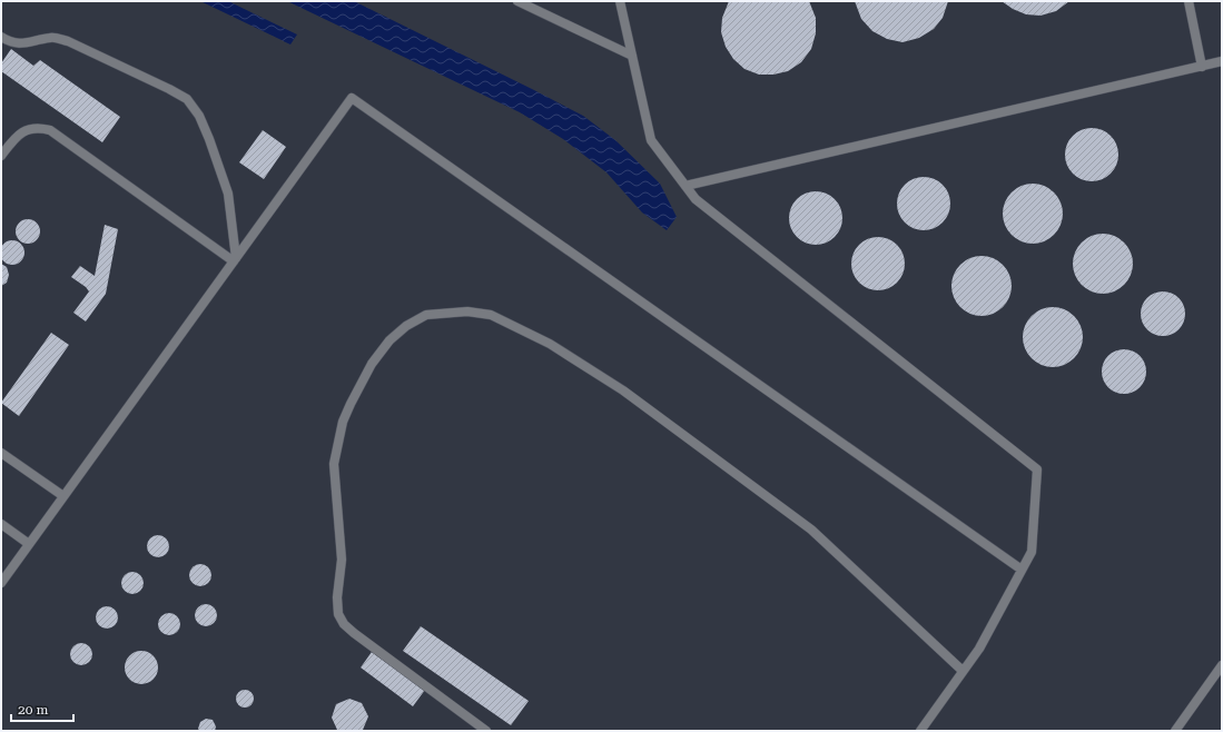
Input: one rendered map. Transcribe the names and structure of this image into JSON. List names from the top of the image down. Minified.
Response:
{"scale_bar":"20 m"}
